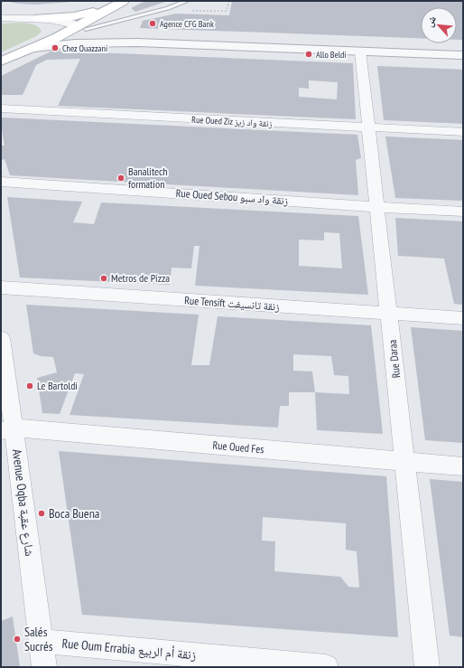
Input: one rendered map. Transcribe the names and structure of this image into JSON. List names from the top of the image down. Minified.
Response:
{"streets":{"street":["Rue Oued Ziz زنقة واد زيز","Rue Oued Sebou زنقة واد سبو","Rue Tensift زنقة تانسيفت","Rue Daraa","Rue Oued Fes","Avenue Oqba شارع عقبة","Rue Oum Errabia زنقة أم الربيع"]},"crossings":[["Rue Oued Ziz زنقة واد زيز","Rue Daraa"],["Rue Oued Sebou زنقة واد سبو","Rue Daraa"],["Rue Tensift زنقة تانسيفت","Rue Daraa"],["Rue Daraa","Rue Oued Fes"],["Rue Oued Fes","Avenue Oqba شارع عقبة"],["Avenue Oqba شارع عقبة","Rue Oum Errabia زنقة أم الربيع"]],"places":["Agence CFG Bank","Chez Ouazzani","Allo Beldi","Banalitech formation","Metros de Pizza","Le Bartoldi","Boca Buena","Salés Sucrés"],"north":"top left"}
